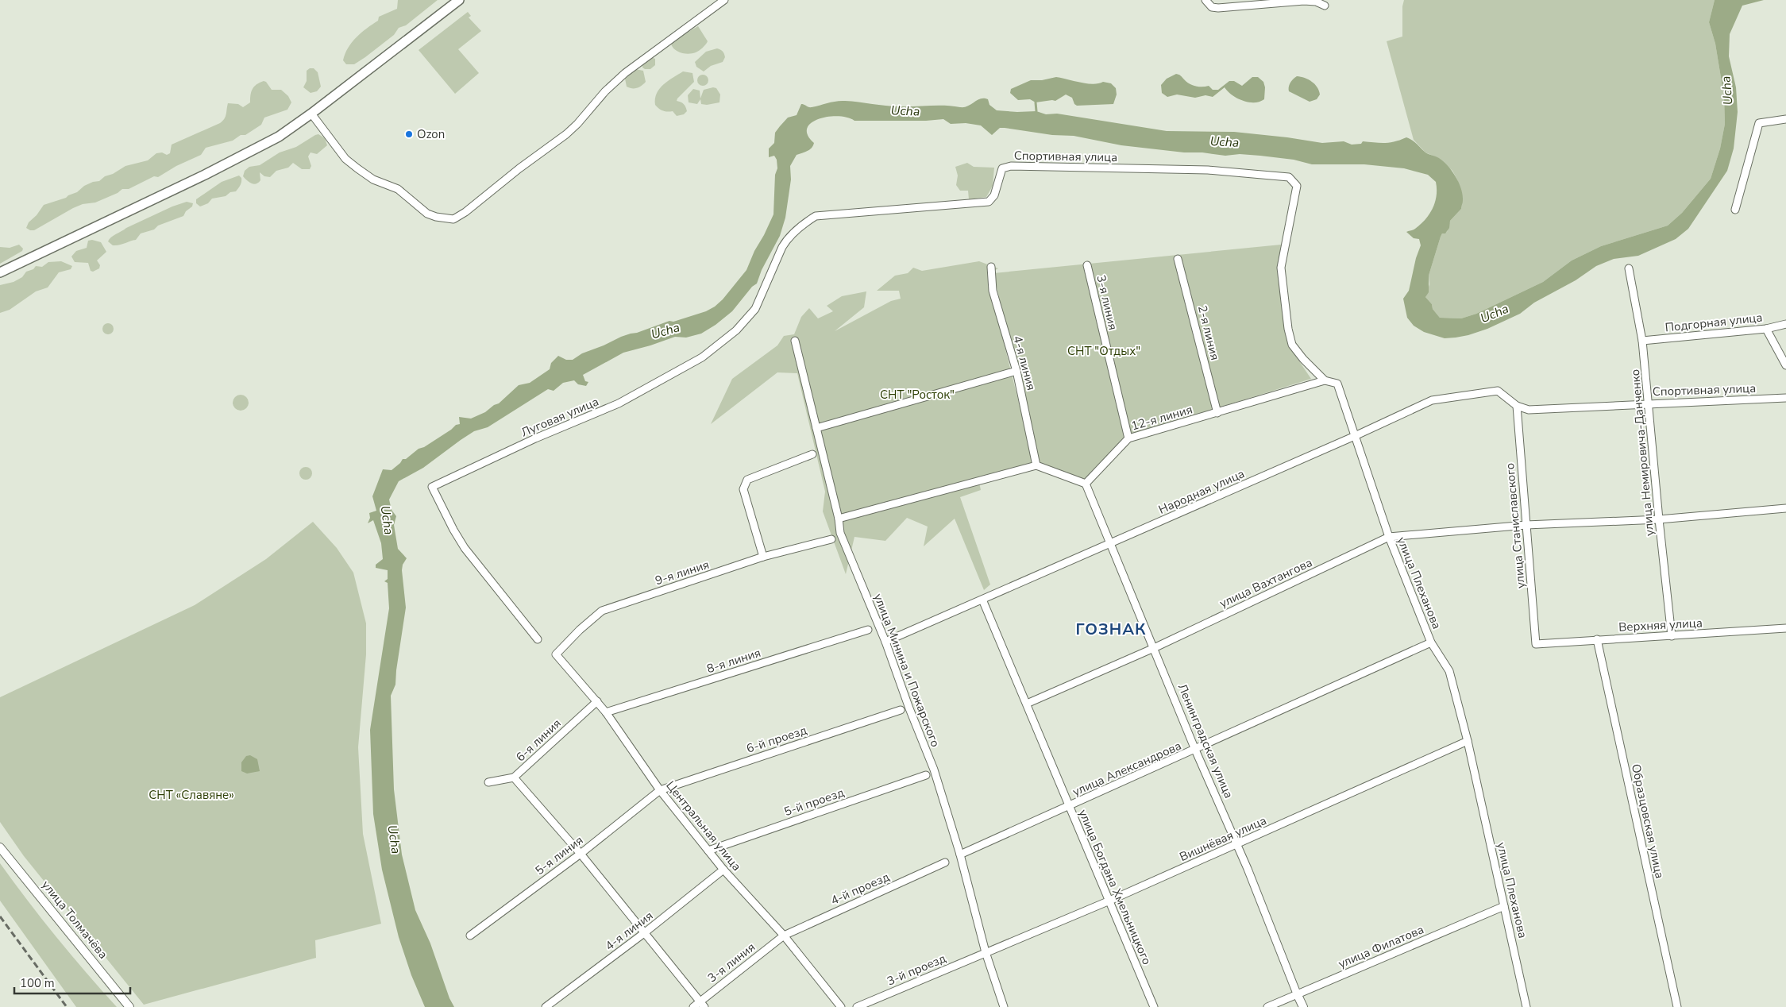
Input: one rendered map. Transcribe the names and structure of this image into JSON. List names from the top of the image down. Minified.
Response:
{"streets":{"street":["Спортивная улица","3-я линия","Подгорная улица","2-я линия","4-я линия","Луговая улица","12-я линия","улица Немировича-Данченко","Народная улица","улица Станиславского","9-я линия","улица Вахтангова","улица Плеханова","Верхняя улица","8-я линия","улица Минина и Пожарского","6-й проезд","6-я линия","Ленинградская улица","улица Александрова","5-й проезд","Образцовская улица","Центральная улица","Вишнёвая улица","5-я линия","улица Богдана Хмельницкого","4-й проезд","улица Толмачёва","улица Филатова","3-й проезд"]},"crossings":[["Спортивная улица","Луговая улица"],["Спортивная улица","улица Немировича-Данченко"],["Спортивная улица","Народная улица"],["Спортивная улица","улица Плеханова"],["3-я линия","12-я линия"],["3-я линия","Центральная улица"],["3-я линия","4-й проезд"],["Подгорная улица","улица Немировича-Данченко"],["2-я линия","12-я линия"],["4-я линия","Центральная улица"],["12-я линия","улица Плеханова"],["12-я линия","Ленинградская улица"],["улица Немировича-Данченко","Верхняя улица"],["Народная улица","улица Станиславского"],["Народная улица","улица Плеханова"],["Народная улица","улица Минина и Пожарского"],["Народная улица","Ленинградская улица"],["Народная улица","улица Богдана Хмельницкого"],["улица Станиславского","улица Вахтангова"],["улица Станиславского","Верхняя улица"],["9-я линия","Центральная улица"],["улица Вахтангова","улица Плеханова"],["улица Вахтангова","Ленинградская улица"],["улица Вахтангова","улица Богдана Хмельницкого"],["улица Плеханова","улица Александрова"],["улица Плеханова","Вишнёвая улица"],["улица Плеханова","улица Филатова"],["Верхняя улица","Образцовская улица"],["8-я линия","Центральная улица"],["улица Минина и Пожарского","улица Александрова"],["улица Минина и Пожарского","Вишнёвая улица"],["улица Минина и Пожарского","3-й проезд"],["6-й проезд","Центральная улица"],["6-й проезд","5-я линия"],["6-я линия","Центральная улица"],["Ленинградская улица","улица Александрова"],["Ленинградская улица","Вишнёвая улица"],["Ленинградская улица","улица Филатова"],["улица Александрова","улица Богдана Хмельницкого"],["5-й проезд","Центральная улица"],["Центральная улица","5-я линия"],["Центральная улица","4-й проезд"],["Вишнёвая улица","улица Богдана Хмельницкого"],["Вишнёвая улица","3-й проезд"]],"districts":["ГОЗНАК"],"water":["Ucha"],"parks":["СНТ \"Отдых\"","СНТ \"Росток\"","СНТ «Славяне»"],"places":["Ozon"],"scale_bar":"100 m"}
